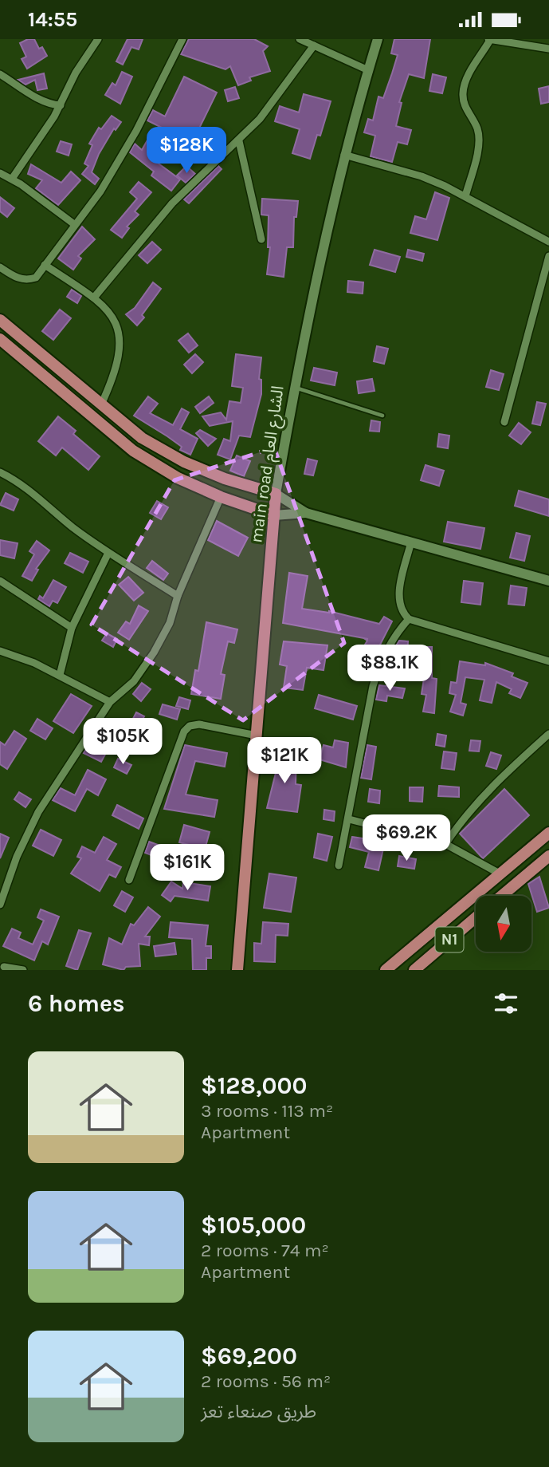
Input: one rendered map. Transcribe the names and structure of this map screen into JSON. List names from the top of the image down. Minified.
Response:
{"streets":{"highway":["main road الشارع العام","N1"]},"north":"bottom","page":{"status":"14:55","price":["$128K","$88.1K","$105K","$121K","$69.2K","$161K"],"heading":"6 homes","list":[{"name":"$128,000","note":"3 rooms · 113 m² · Apartment"},{"name":"$105,000","note":"2 rooms · 74 m² · Apartment"},{"name":"$69,200","note":"2 rooms · 56 m² · طريق صنعاء تعز"}]}}
